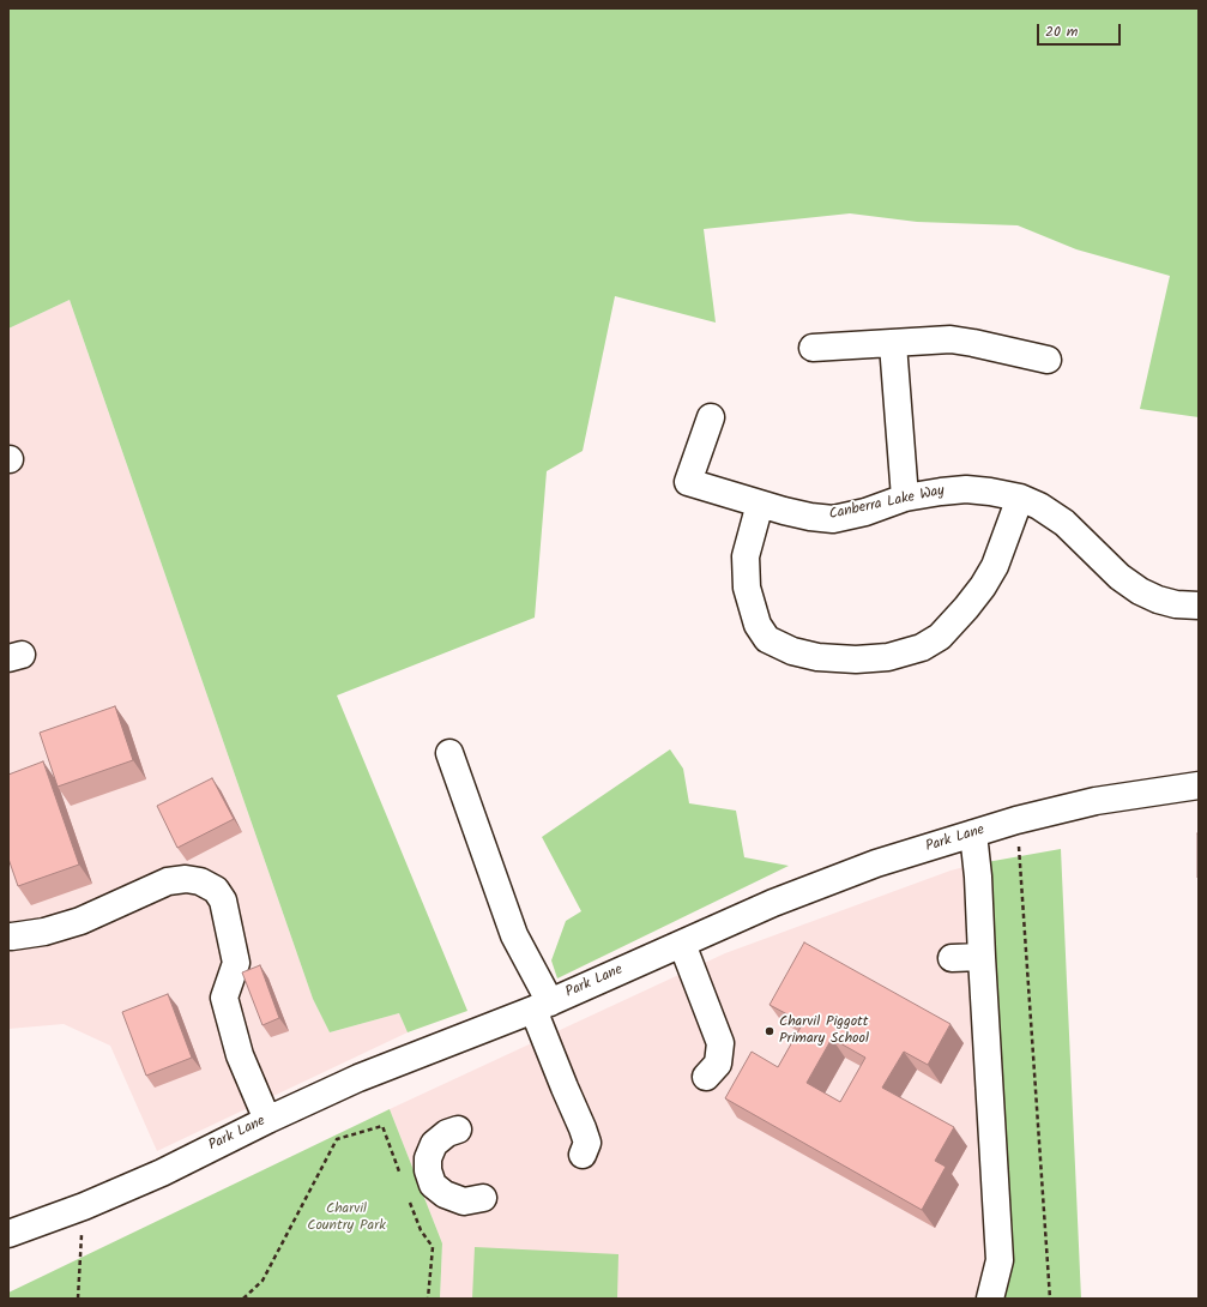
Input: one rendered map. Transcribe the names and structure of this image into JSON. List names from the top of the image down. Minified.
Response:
{"streets":{"street":["Canberra Lake Way","Park Lane"]},"parks":["Charvil Country Park"],"places":["Charvil Piggott Primary School"],"scale_bar":"20 m"}
